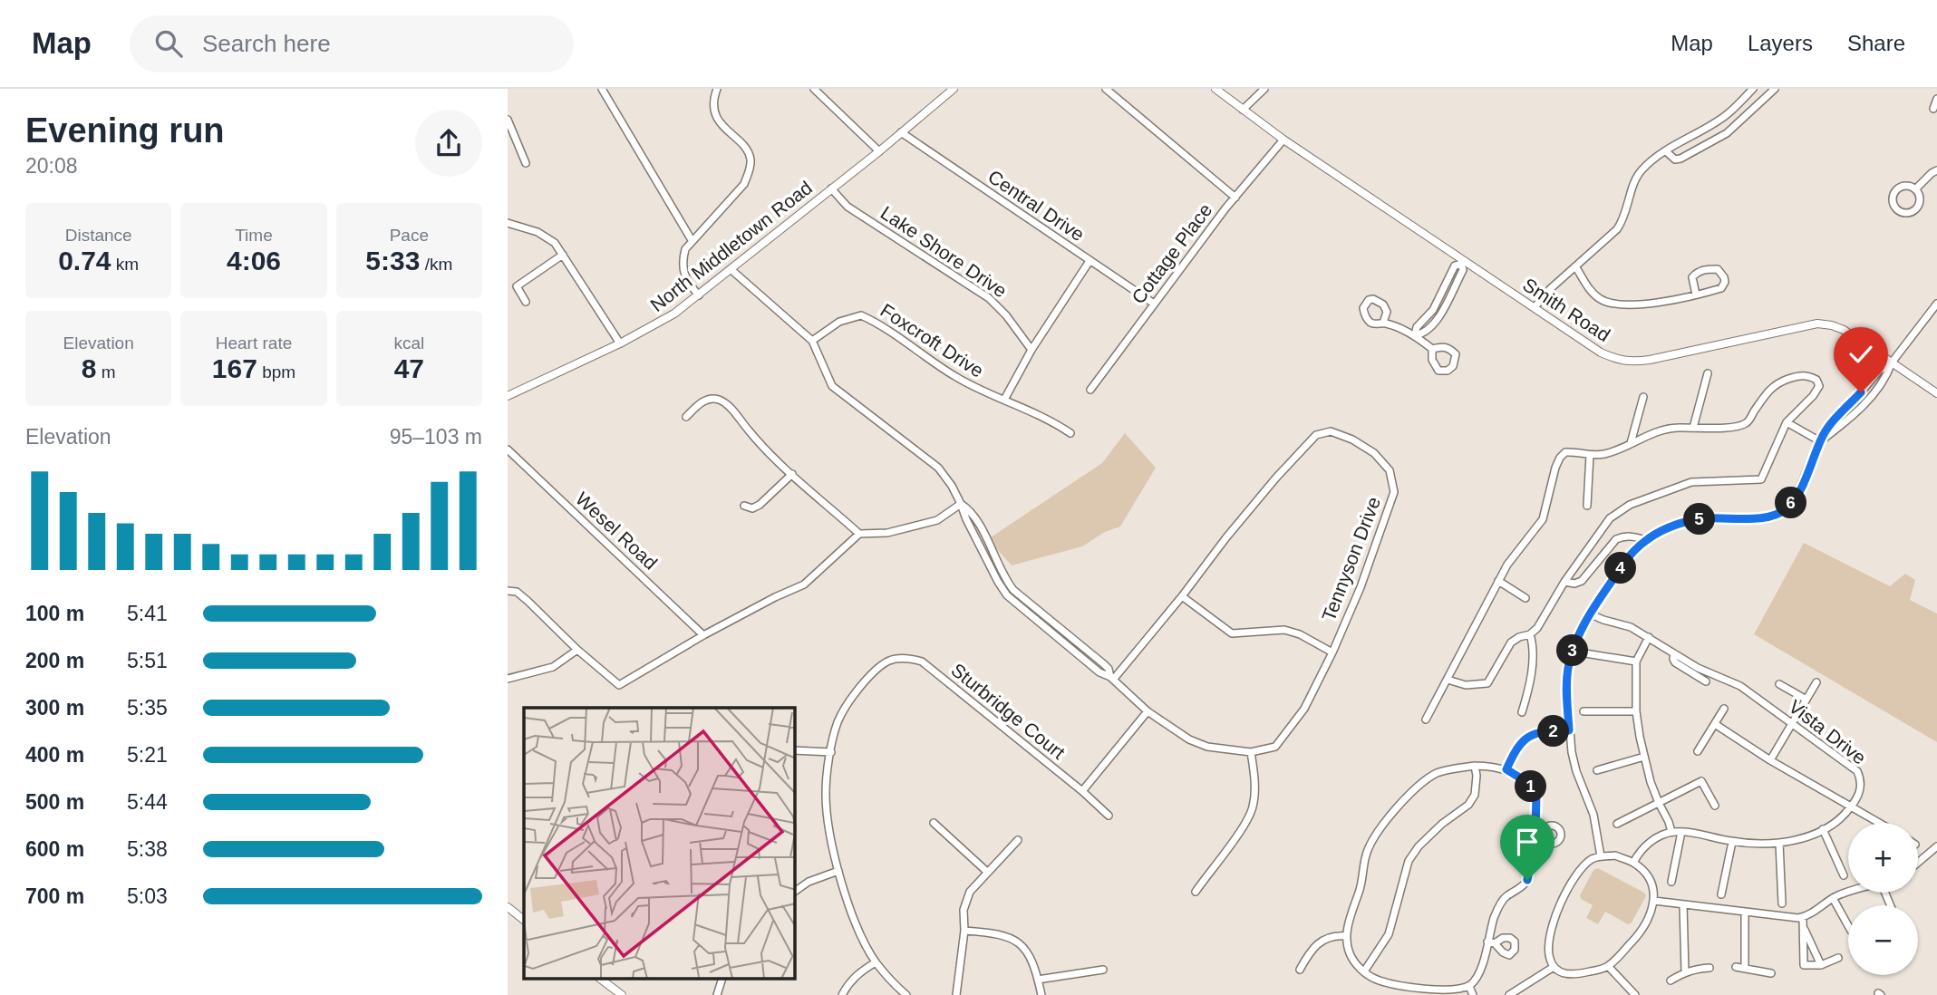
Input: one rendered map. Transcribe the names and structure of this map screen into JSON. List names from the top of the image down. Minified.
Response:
{"streets":{"street":["Central Drive","North Middletown Road","Lake Shore Drive","Cottage Place","Smith Road","Foxcroft Drive","Wesel Road","Tennyson Drive","Sturbridge Court","Vista Drive"]},"crossings":[["Central Drive","North Middletown Road"],["Central Drive","Cottage Place"],["North Middletown Road","Lake Shore Drive"],["North Middletown Road","Tennyson Drive"],["Cottage Place","Smith Road"],["Foxcroft Drive","Tennyson Drive"]],"page":{"header":"Map","search":"Search here","nav":["Map","Layers","Share"],"heading":["Evening run","20:08"],"stats":[["Distance","0.74 km"],["Time","4:06"],["Pace","5:33 /km"],["Elevation","8 m"],["Heart rate","167 bpm"],["kcal","47"]],"chart":["Elevation","95–103 m"],"pins":["6","5","4","3","2","1"],"list":[{"name":"100 m","note":"5:41"},{"name":"200 m","note":"5:51"},{"name":"300 m","note":"5:35"},{"name":"400 m","note":"5:21"},{"name":"500 m","note":"5:44"},{"name":"600 m","note":"5:38"},{"name":"700 m","note":"5:03"}],"map_buttons":["+","−"]}}
